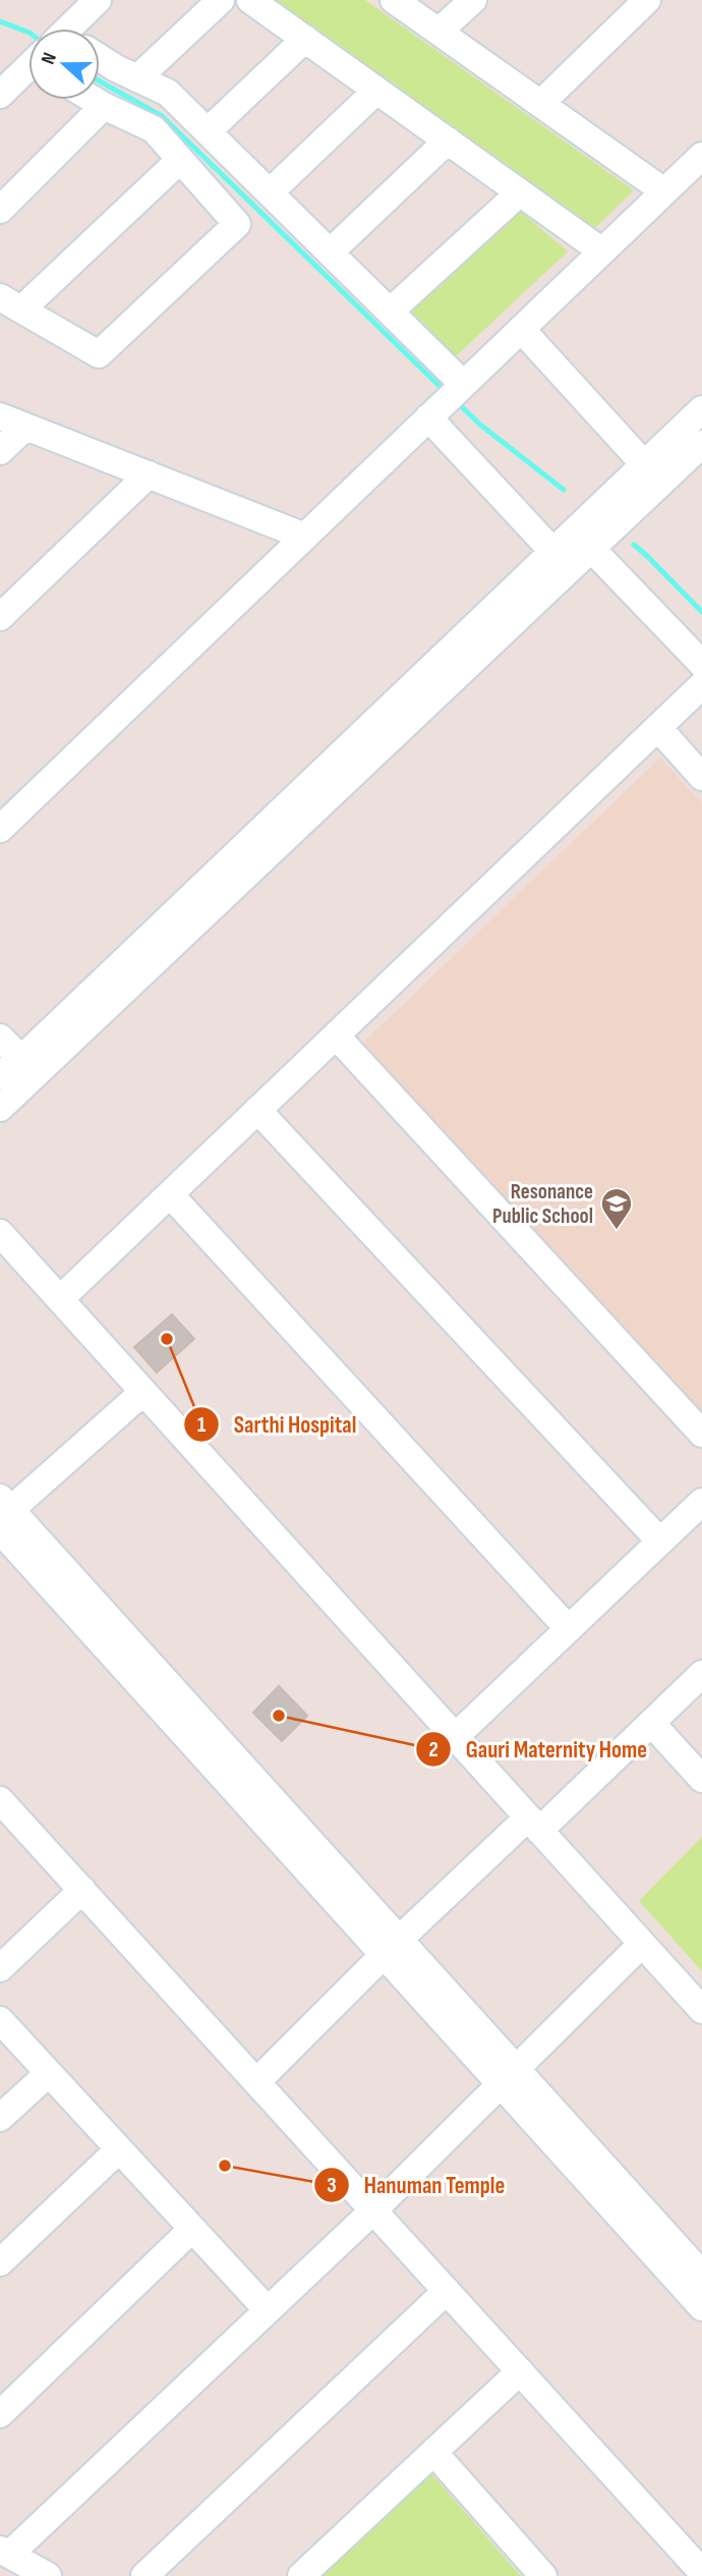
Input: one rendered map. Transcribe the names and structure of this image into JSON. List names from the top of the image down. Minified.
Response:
{"places":{"school or university":["Resonance Public School"],"other":["Sarthi Hospital","Gauri Maternity Home","Hanuman Temple"]},"north":"left"}
